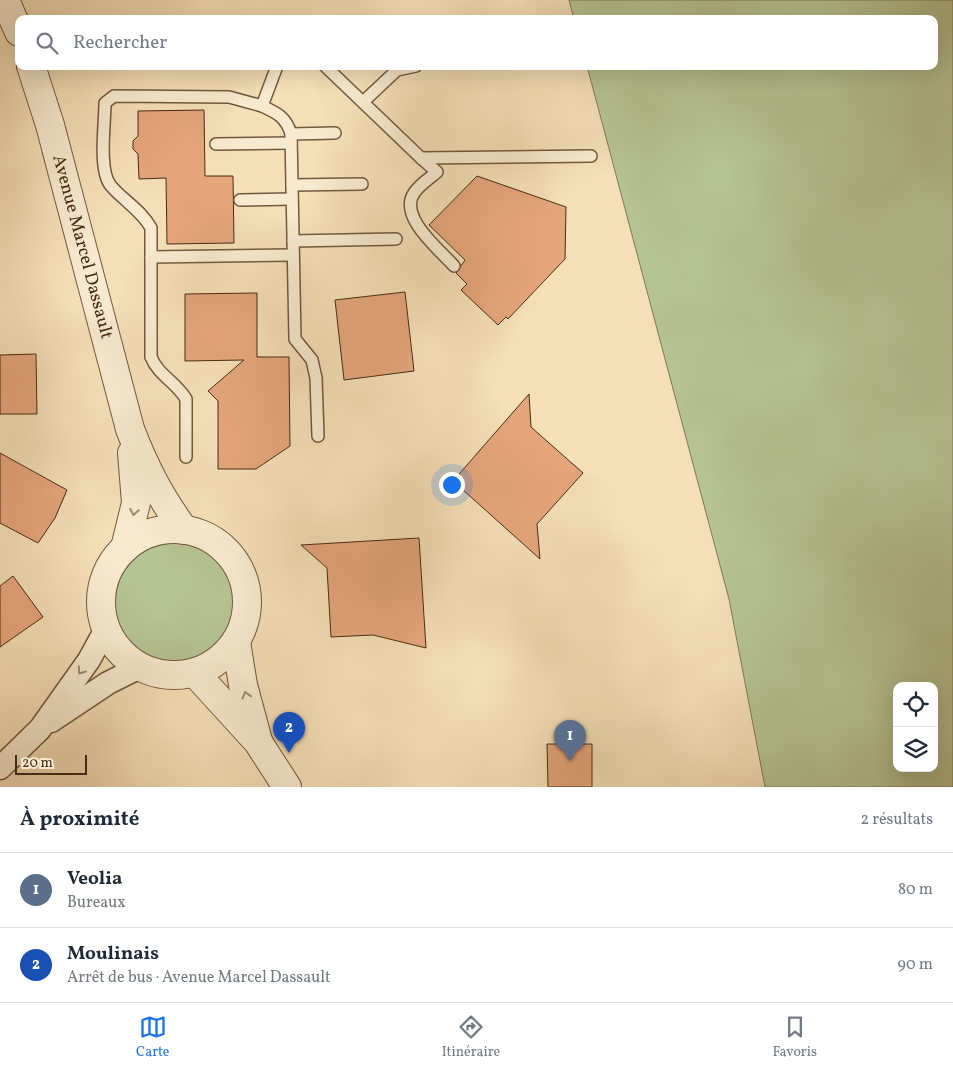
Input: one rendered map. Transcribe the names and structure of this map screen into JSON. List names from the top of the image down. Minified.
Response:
{"streets":{"street":["Avenue Marcel Dassault"]},"scale_bar":"20 m","page":{"search":"Rechercher","pins":["2","1"],"scale":"20 m","heading":["À proximité","2 résultats"],"list":[{"mark":"1","name":"Veolia","note":"Bureaux","value":"80 m"},{"mark":"2","name":"Moulinais","note":"Arrêt de bus · Avenue Marcel Dassault","value":"90 m"}],"nav":["Carte","Itinéraire","Favoris"]}}
